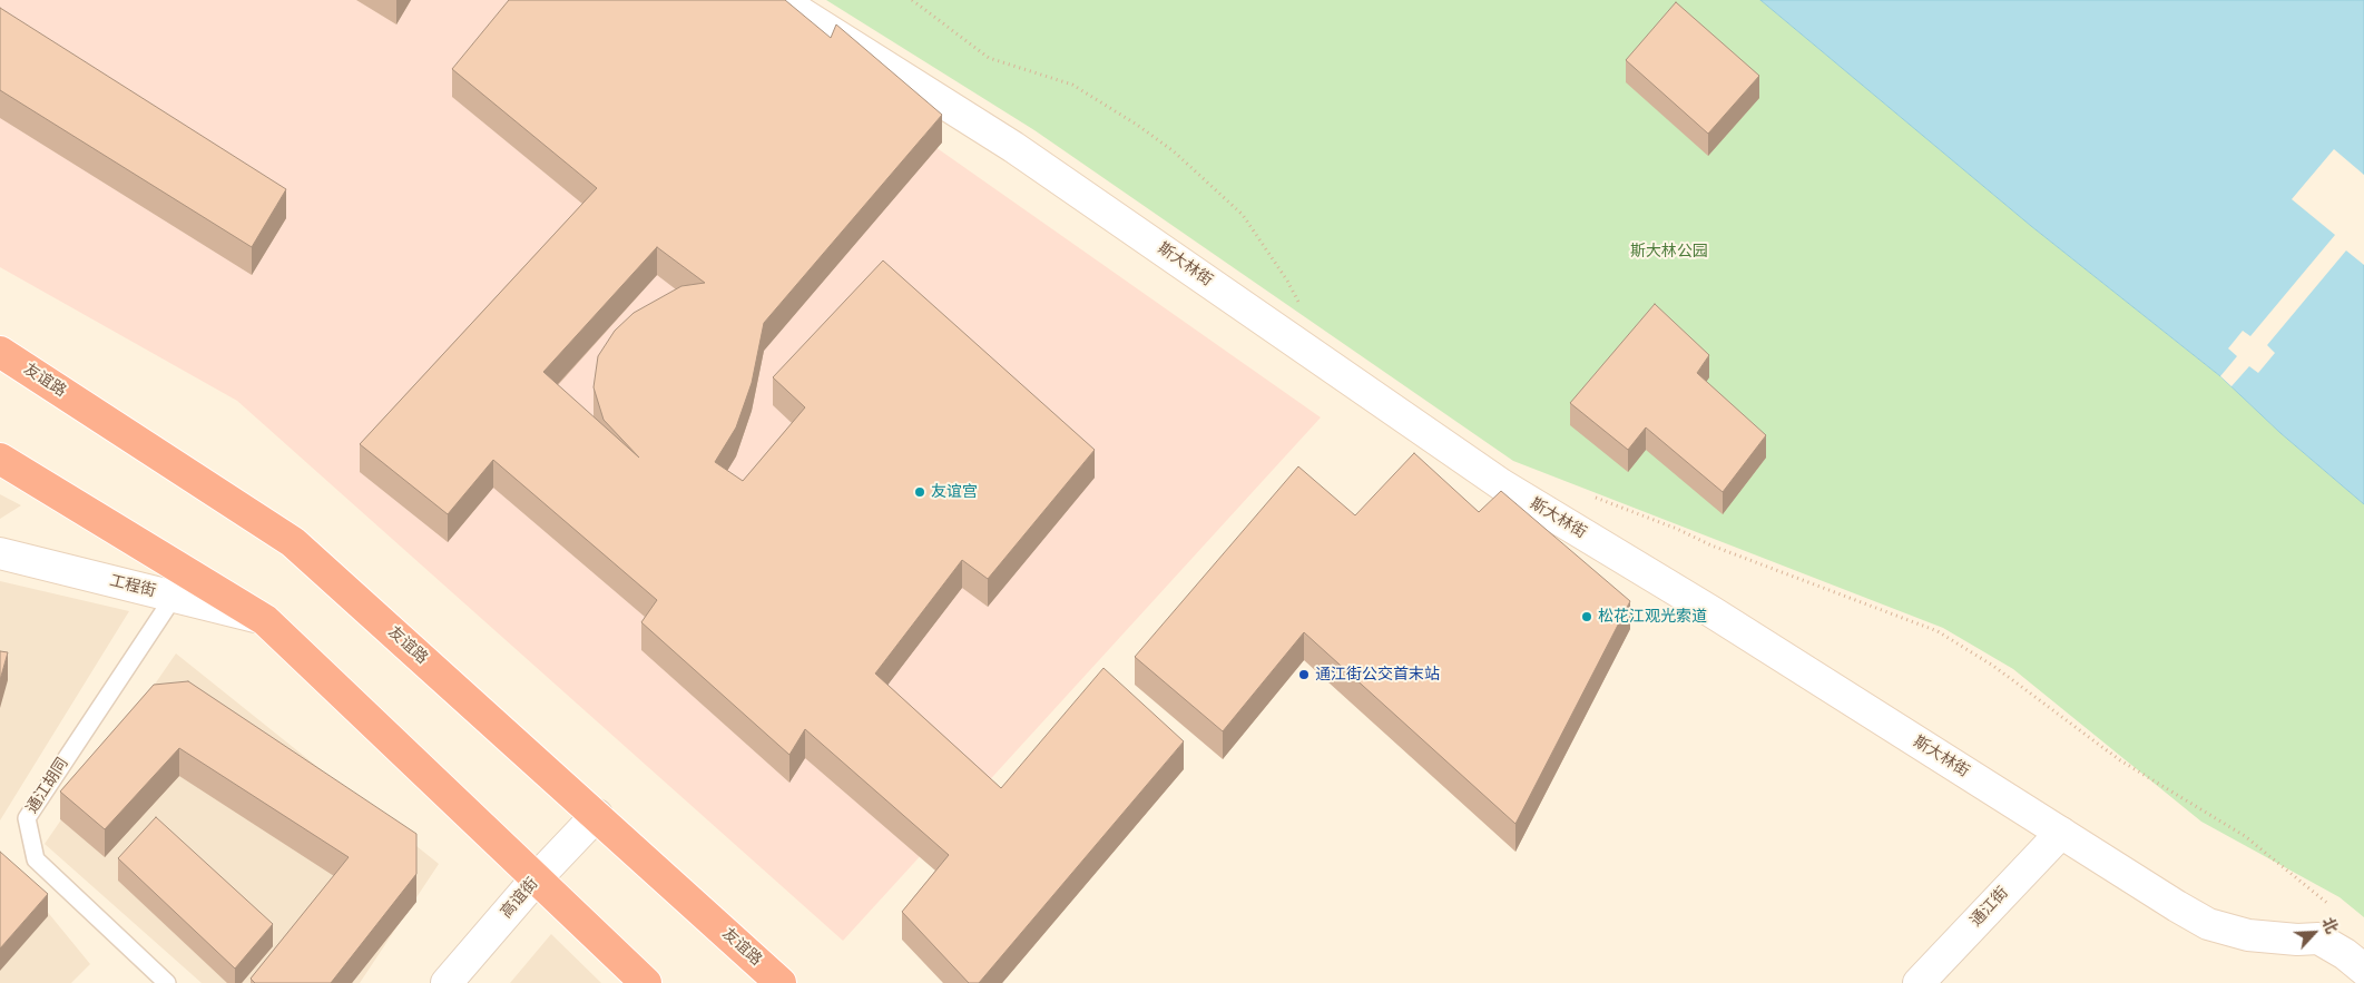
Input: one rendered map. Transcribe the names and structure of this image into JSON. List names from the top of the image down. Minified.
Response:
{"streets":{"highway":["友谊路"],"street":["斯大林街","工程街","高谊街","通江街"],"lane":["通江胡同"]},"crossings":[["斯大林街","通江街"],["友谊路","高谊街"],["工程街","通江胡同"]],"parks":["斯大林公园"],"places":["友谊宫","松花江观光索道","通江街公交首末站"],"north":"top right"}
